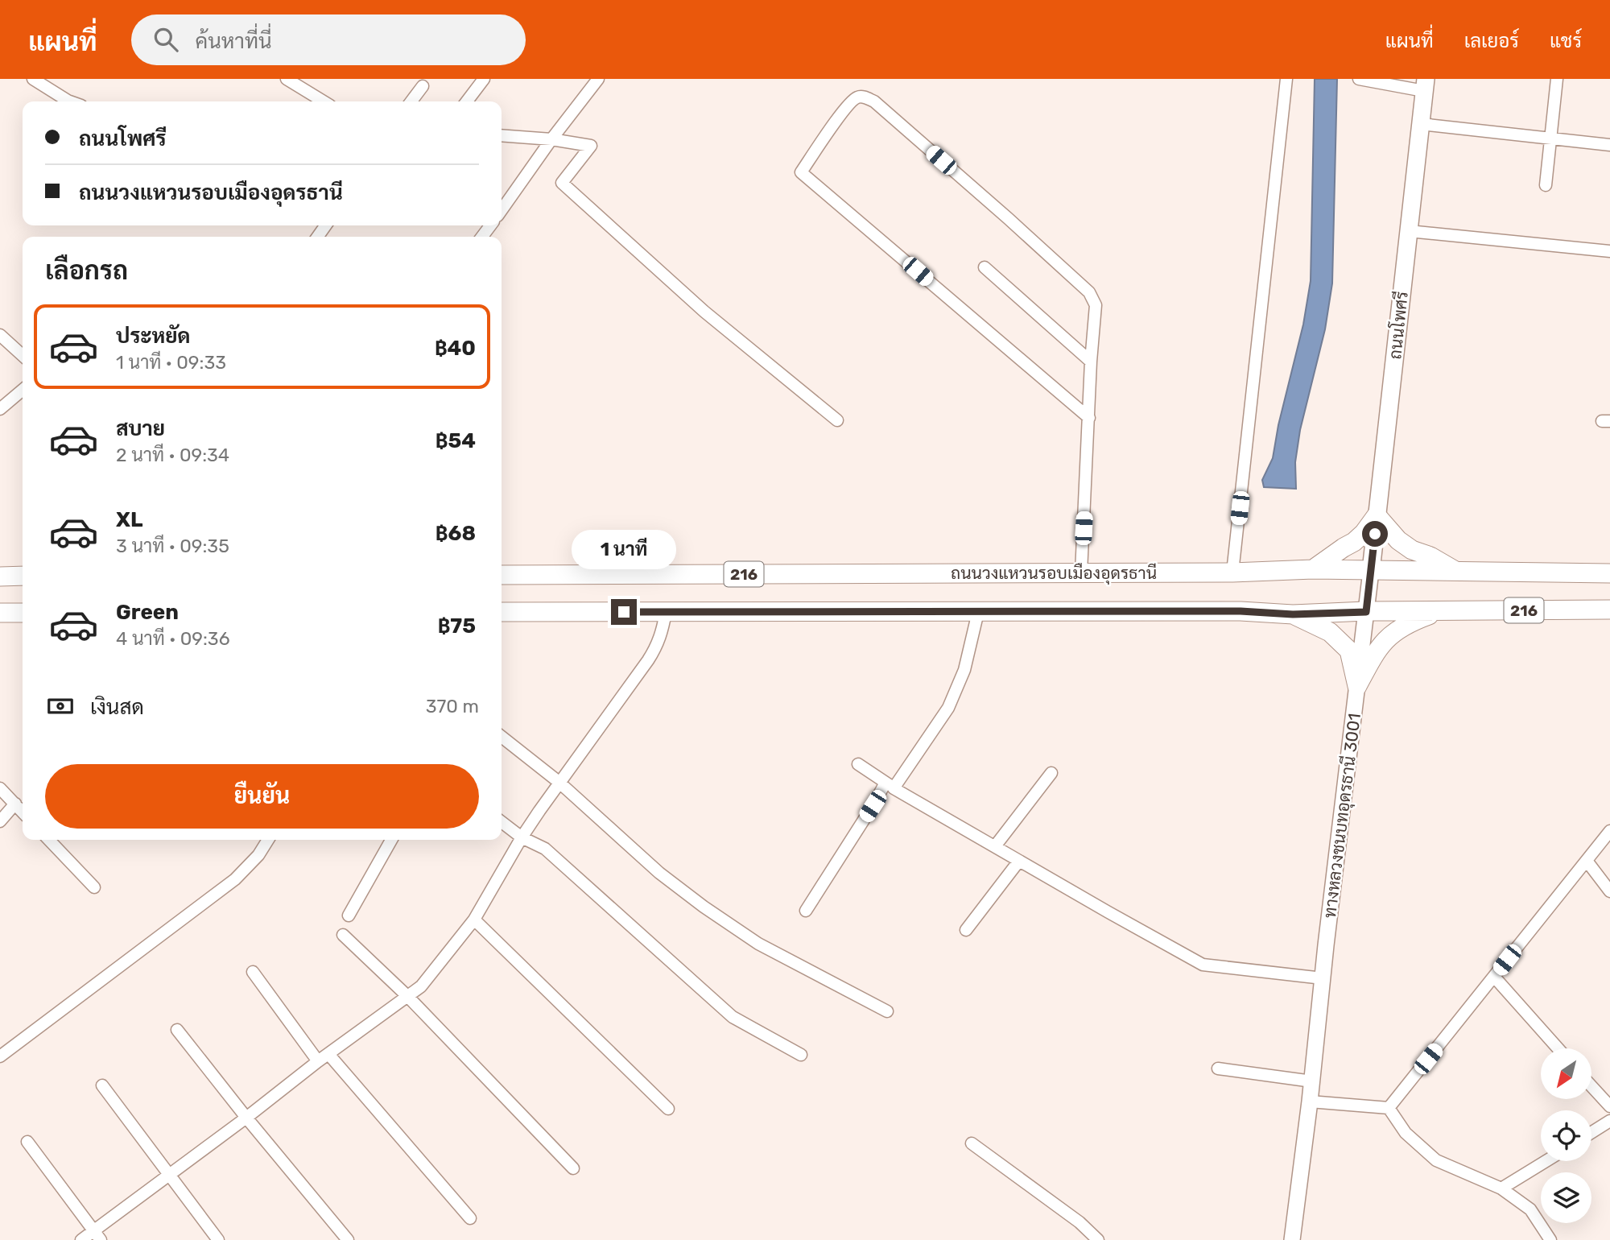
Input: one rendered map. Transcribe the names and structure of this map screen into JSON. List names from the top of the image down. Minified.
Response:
{"streets":{"main road":["ถนนโพศรี","ถนนวงแหวนรอบเมืองอุดรธานี","216"],"street":["ทางหลวงชนบทอุดรธานี 3001"]},"crossings":[["ถนนโพศรี","ถนนวงแหวนรอบเมืองอุดรธานี"],["ถนนโพศรี","ทางหลวงชนบทอุดรธานี 3001"],["ถนนวงแหวนรอบเมืองอุดรธานี","ทางหลวงชนบทอุดรธานี 3001"],["216","ทางหลวงชนบทอุดรธานี 3001"]],"north":"bottom left","page":{"header":"แผนที่","search":"ค้นหาที่นี่","nav":["แผนที่","เลเยอร์","แชร์"],"banner":["ถนนโพศรี","ถนนวงแหวนรอบเมืองอุดรธานี"],"heading":"เลือกรถ","list":[{"name":"ประหยัด","note":"1 นาที · 09:33","value":"฿40"},{"name":"สบาย","note":"2 นาที · 09:34","value":"฿54"},{"name":"XL","note":"3 นาที · 09:35","value":"฿68"},{"name":"Green","note":"4 นาที · 09:36","value":"฿75"}],"bubble":"1 นาที","pay":["เงินสด","370 m"],"buttons":"ยืนยัน"}}
